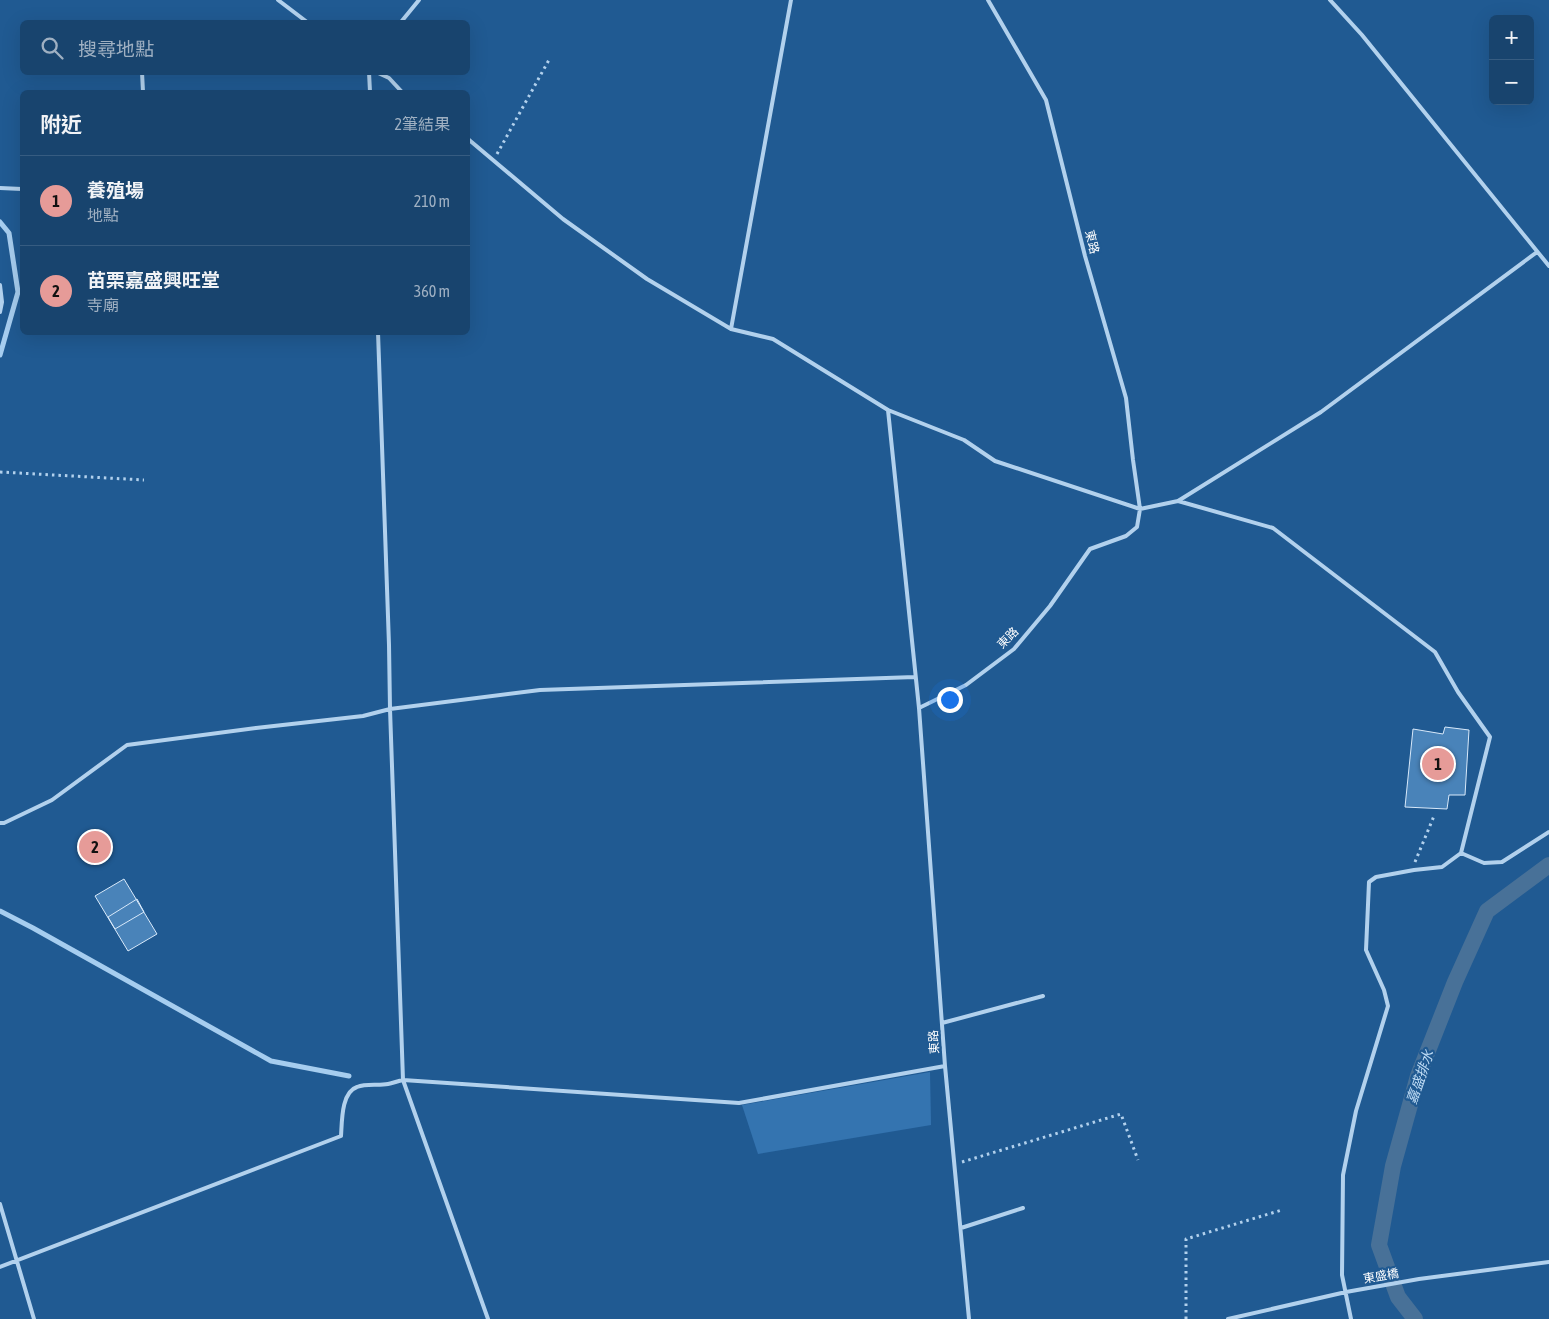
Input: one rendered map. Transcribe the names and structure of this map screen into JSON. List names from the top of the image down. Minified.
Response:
{"streets":{"lane":["東路","東盛橋"]},"water":["嘉盛排水"],"page":{"map_buttons":["+","−"],"search":"搜尋地點","heading":["附近","2筆結果"],"list":[{"mark":"1","name":"養殖場","note":"地點","value":"210 m"},{"mark":"2","name":"苗栗嘉盛興旺堂","note":"寺廟","value":"360 m"}],"pins":["1","2"]}}
